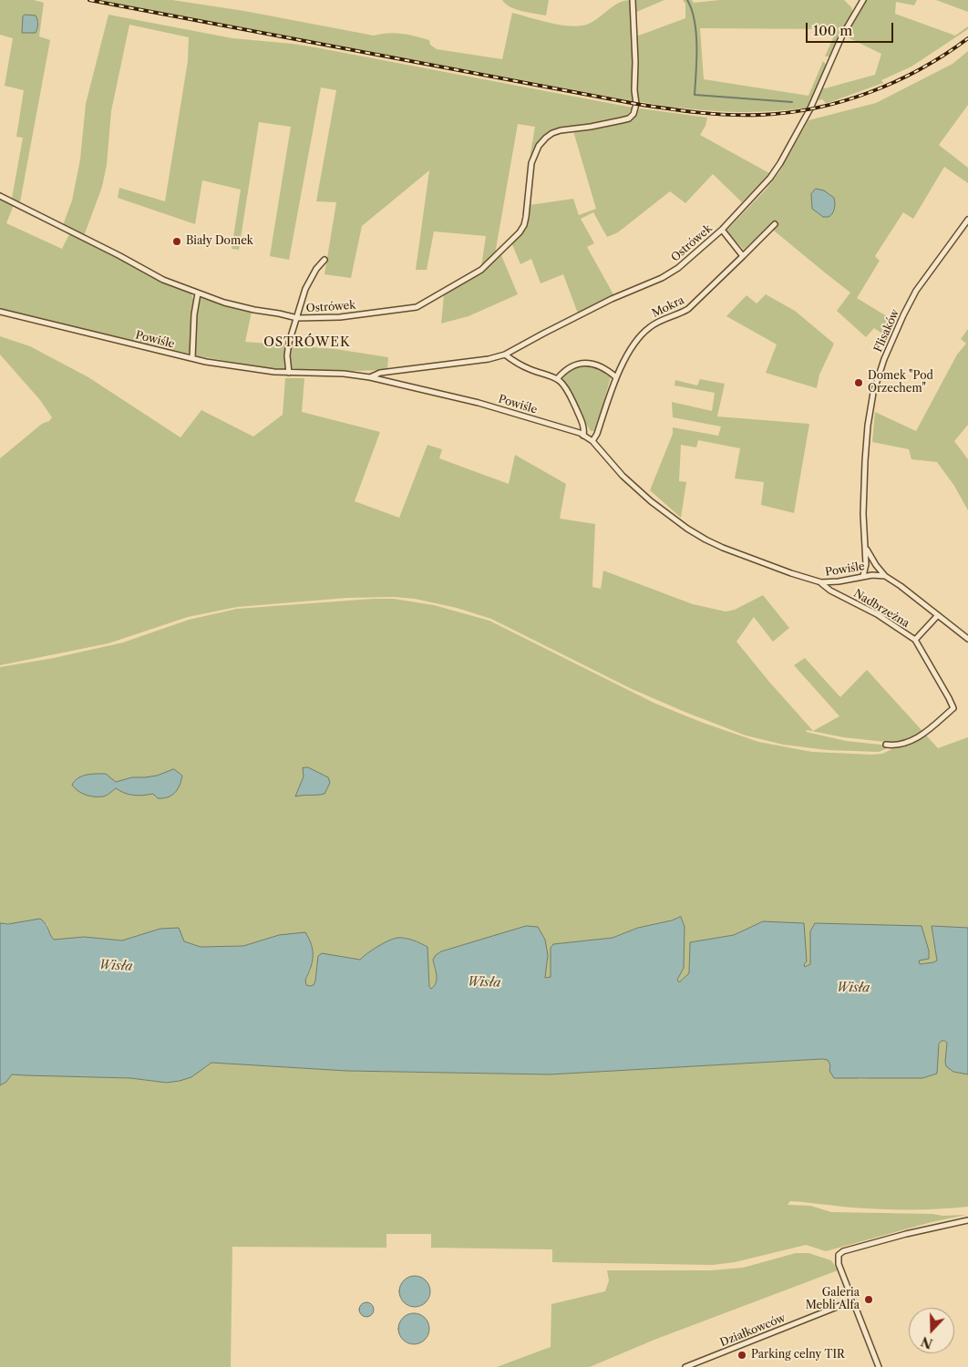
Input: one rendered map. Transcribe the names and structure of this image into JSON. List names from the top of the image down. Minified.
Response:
{"streets":{"street":["Ostrówek","Mokra","Flisaków","Powiśle","Nadbrzeżna","Działkowców"]},"crossings":[["Ostrówek","Powiśle"],["Mokra","Powiśle"],["Flisaków","Powiśle"],["Powiśle","Nadbrzeżna"]],"districts":["OSTRÓWEK"],"water":["Wisła"],"places":["Biały Domek","Domek \"Pod Orzechem\"","Galeria Mebli Alfa","Parking celny TIR"],"scale_bar":"100 m","north":"bottom"}
